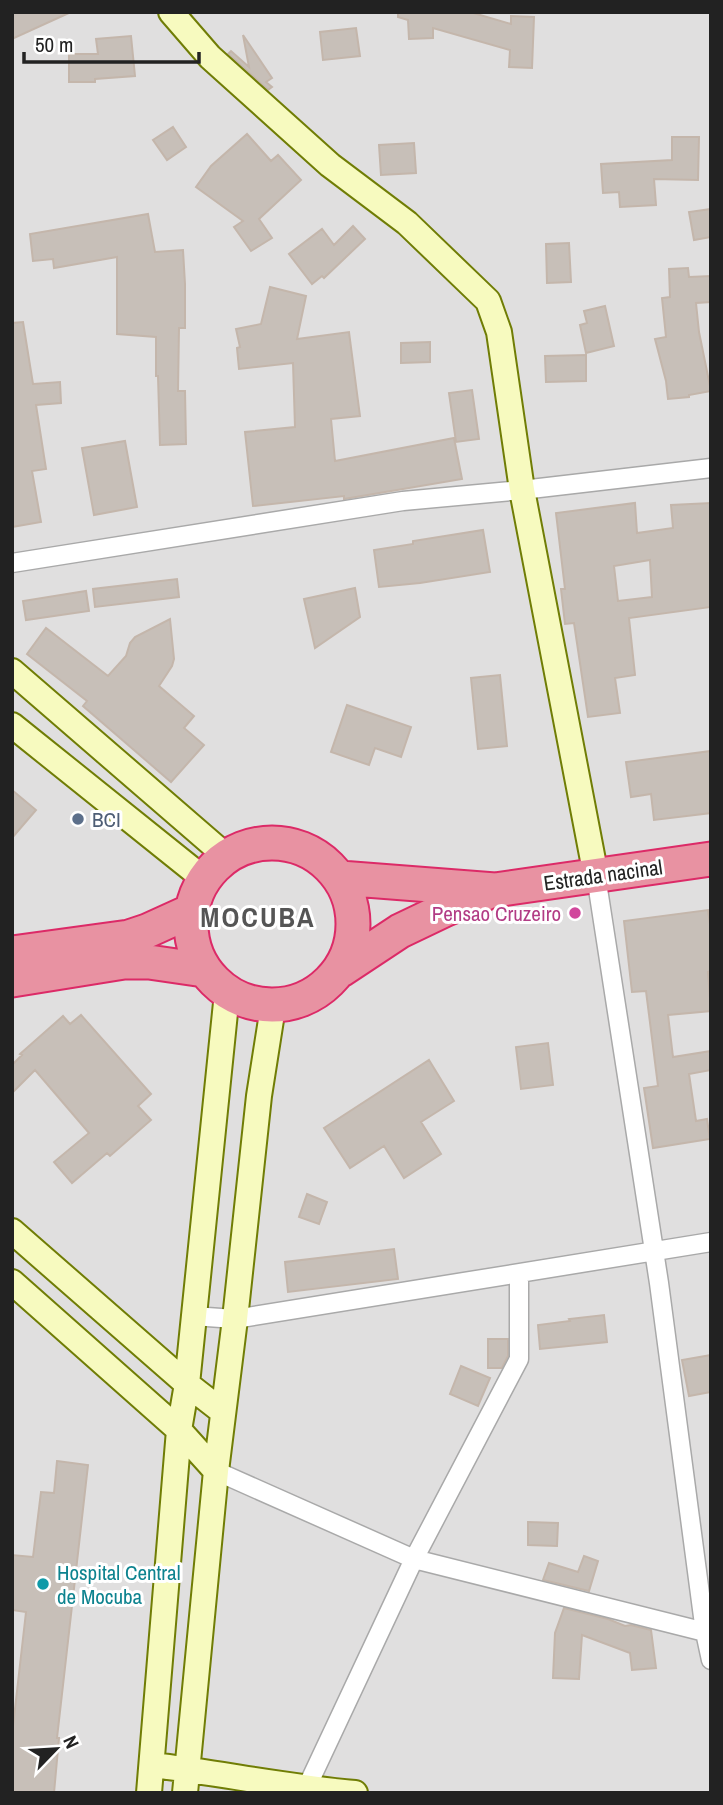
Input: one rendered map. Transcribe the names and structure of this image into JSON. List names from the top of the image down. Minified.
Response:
{"streets":{"highway":["Estrada nacinal"]},"districts":["MOCUBA"],"places":["BCI","Pensao Cruzeiro","Hospital Central de Mocuba"],"scale_bar":"50 m","north":"top right"}
